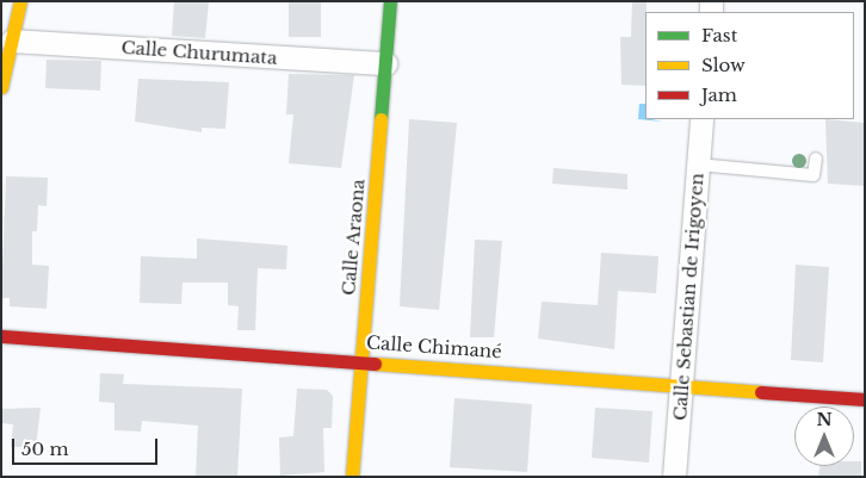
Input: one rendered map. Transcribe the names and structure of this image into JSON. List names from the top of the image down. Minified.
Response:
{"streets":{"street":["Calle Churumata","Calle Araona","Calle Sebastian de Irigoyen","Calle Chimané"]},"crossings":[["Calle Churumata","Calle Araona"],["Calle Araona","Calle Chimané"],["Calle Sebastian de Irigoyen","Calle Chimané"]],"legend":["Fast","Slow","Jam"],"scale_bar":"50 m","north":"top"}
